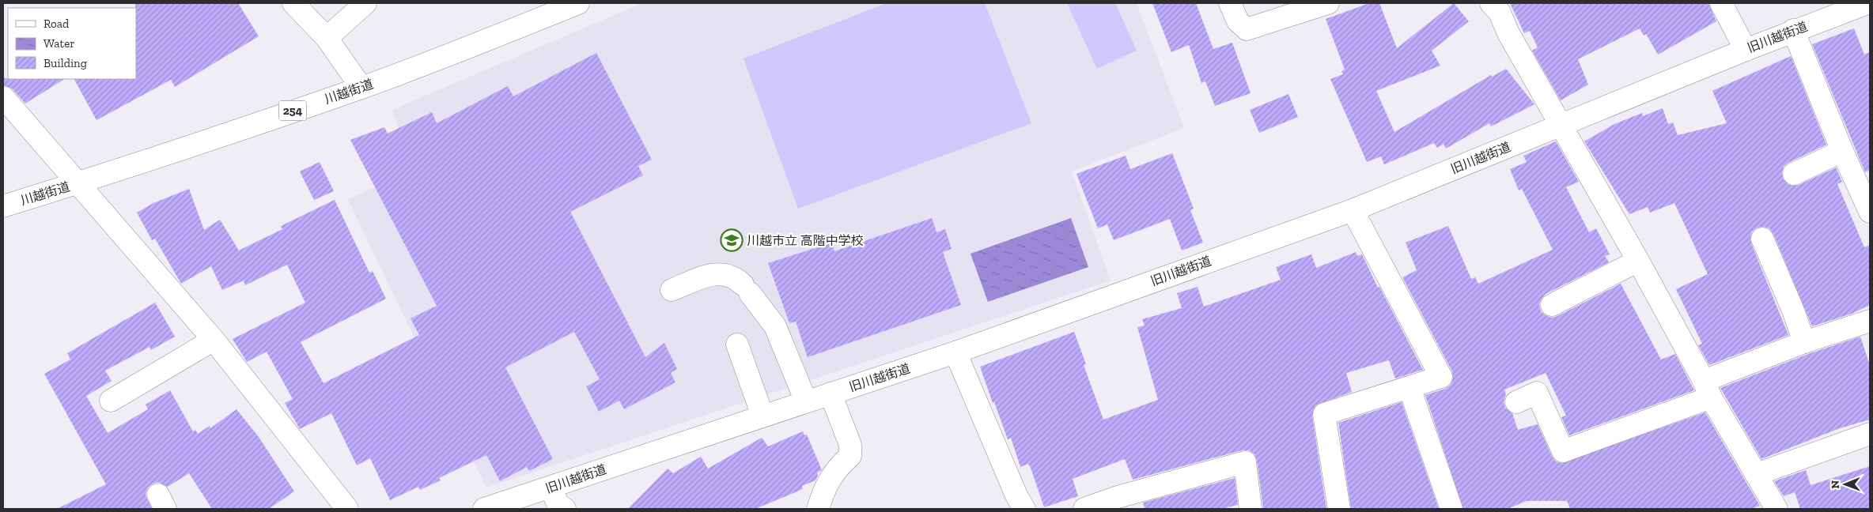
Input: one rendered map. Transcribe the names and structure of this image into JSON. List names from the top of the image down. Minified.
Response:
{"streets":{"main road":["旧川越街道","川越街道","254"]},"places":{"school or university":["川越市立 高階中学校"]},"legend":["Road","Water","Building"],"north":"left"}
